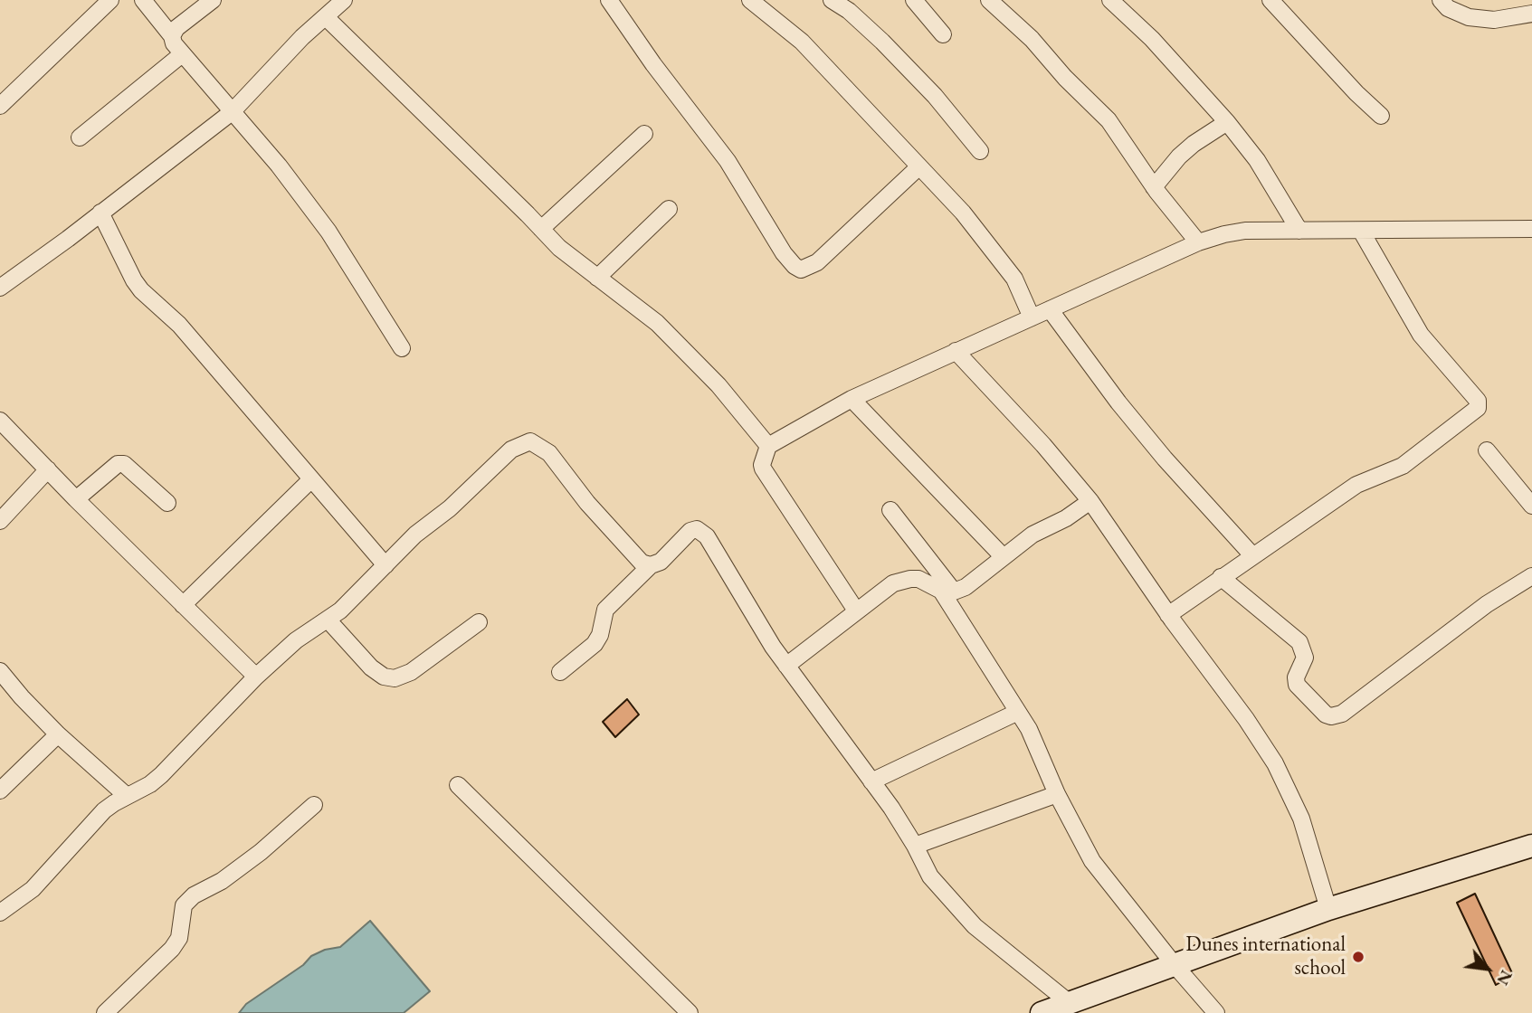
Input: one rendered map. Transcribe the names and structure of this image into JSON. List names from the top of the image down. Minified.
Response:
{"places":["Dunes international school"],"north":"bottom right"}
